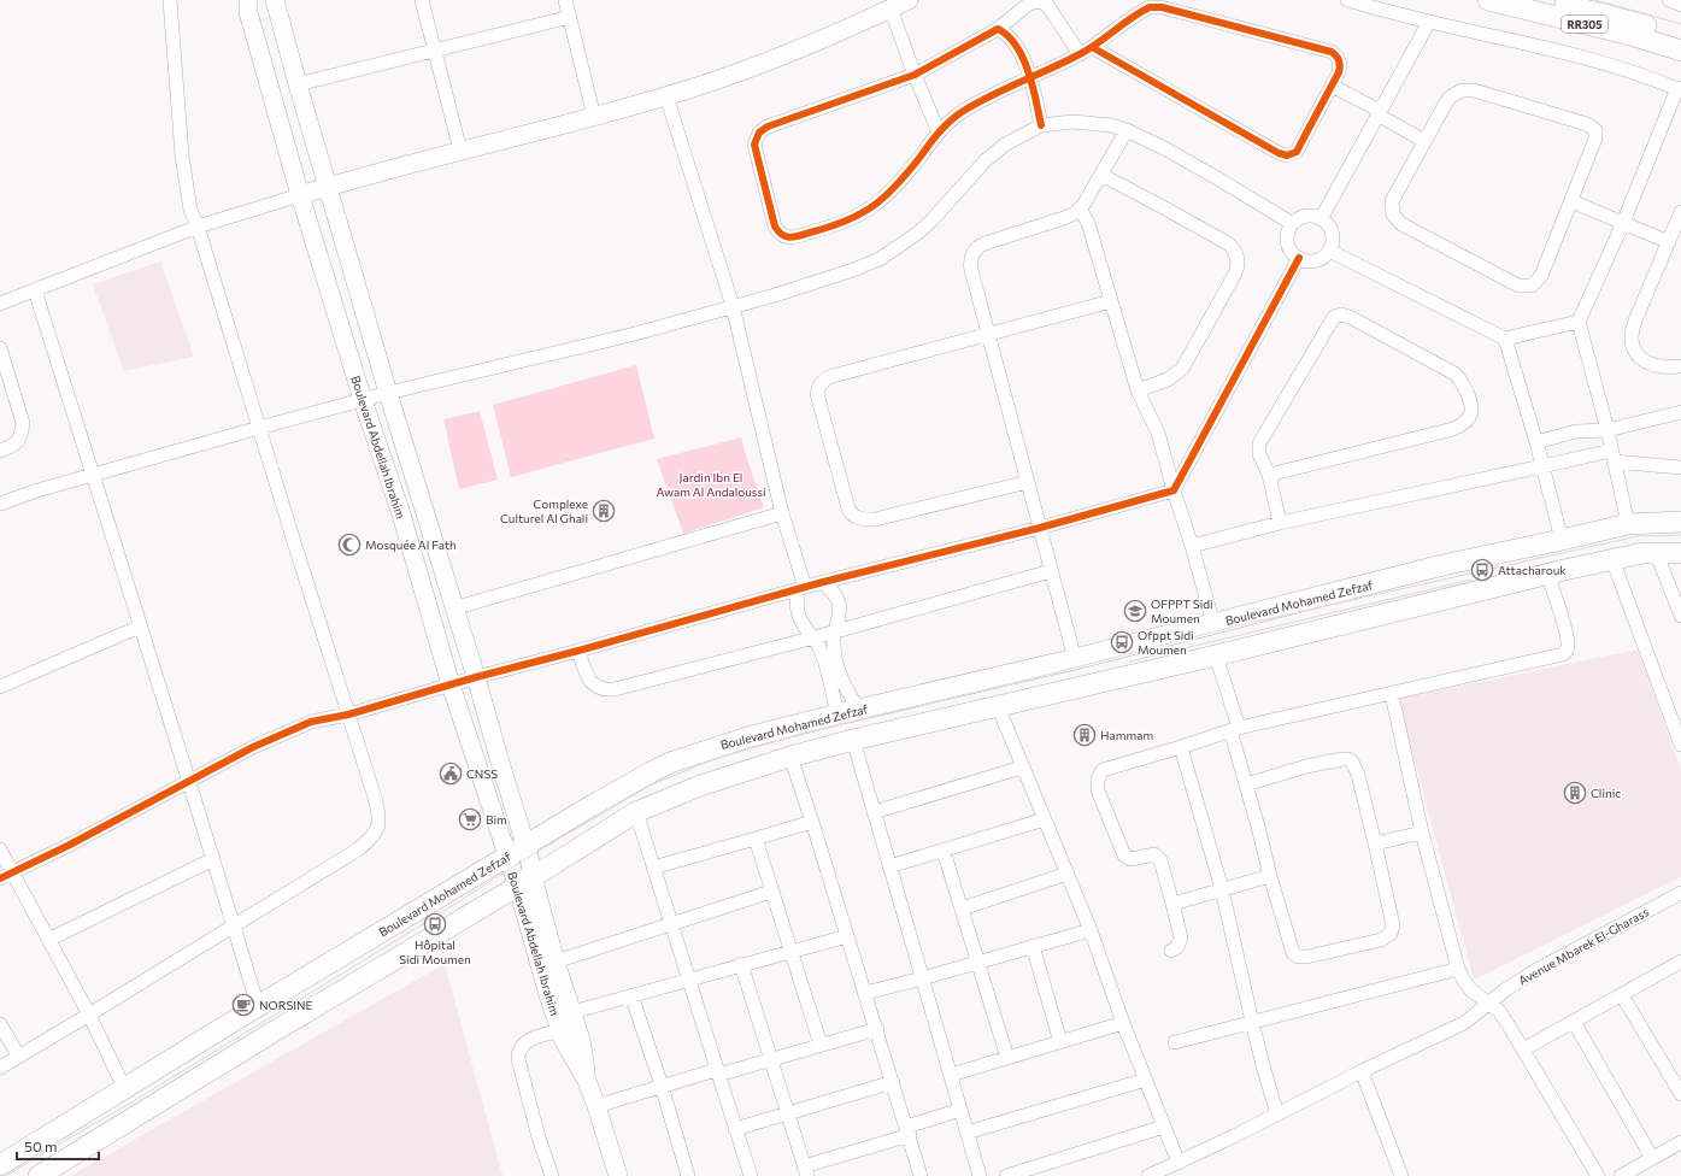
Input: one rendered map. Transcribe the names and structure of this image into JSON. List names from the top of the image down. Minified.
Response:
{"streets":{"main road":["RR305","Boulevard Mohamed Zefzaf"],"street":["Boulevard Abdellah Ibrahim","Avenue Mbarek El-Gharass"]},"crossings":[["Boulevard Abdellah Ibrahim","Boulevard Mohamed Zefzaf"]],"parks":["Jardin Ibn El Awam Al Andaloussi"],"places":{"building":["Complexe Culturel Al Ghali","Hammam","Clinic"],"mosque":["Mosquée Al Fath"],"bus stop":["Attacharouk","Ofppt Sidi Moumen","Hôpital Sidi Moumen"],"school or university":["OFPPT Sidi Moumen"],"public building":["CNSS"],"supermarket":["Bim"],"cafe":["NORSINE"]},"scale_bar":"50 m"}
